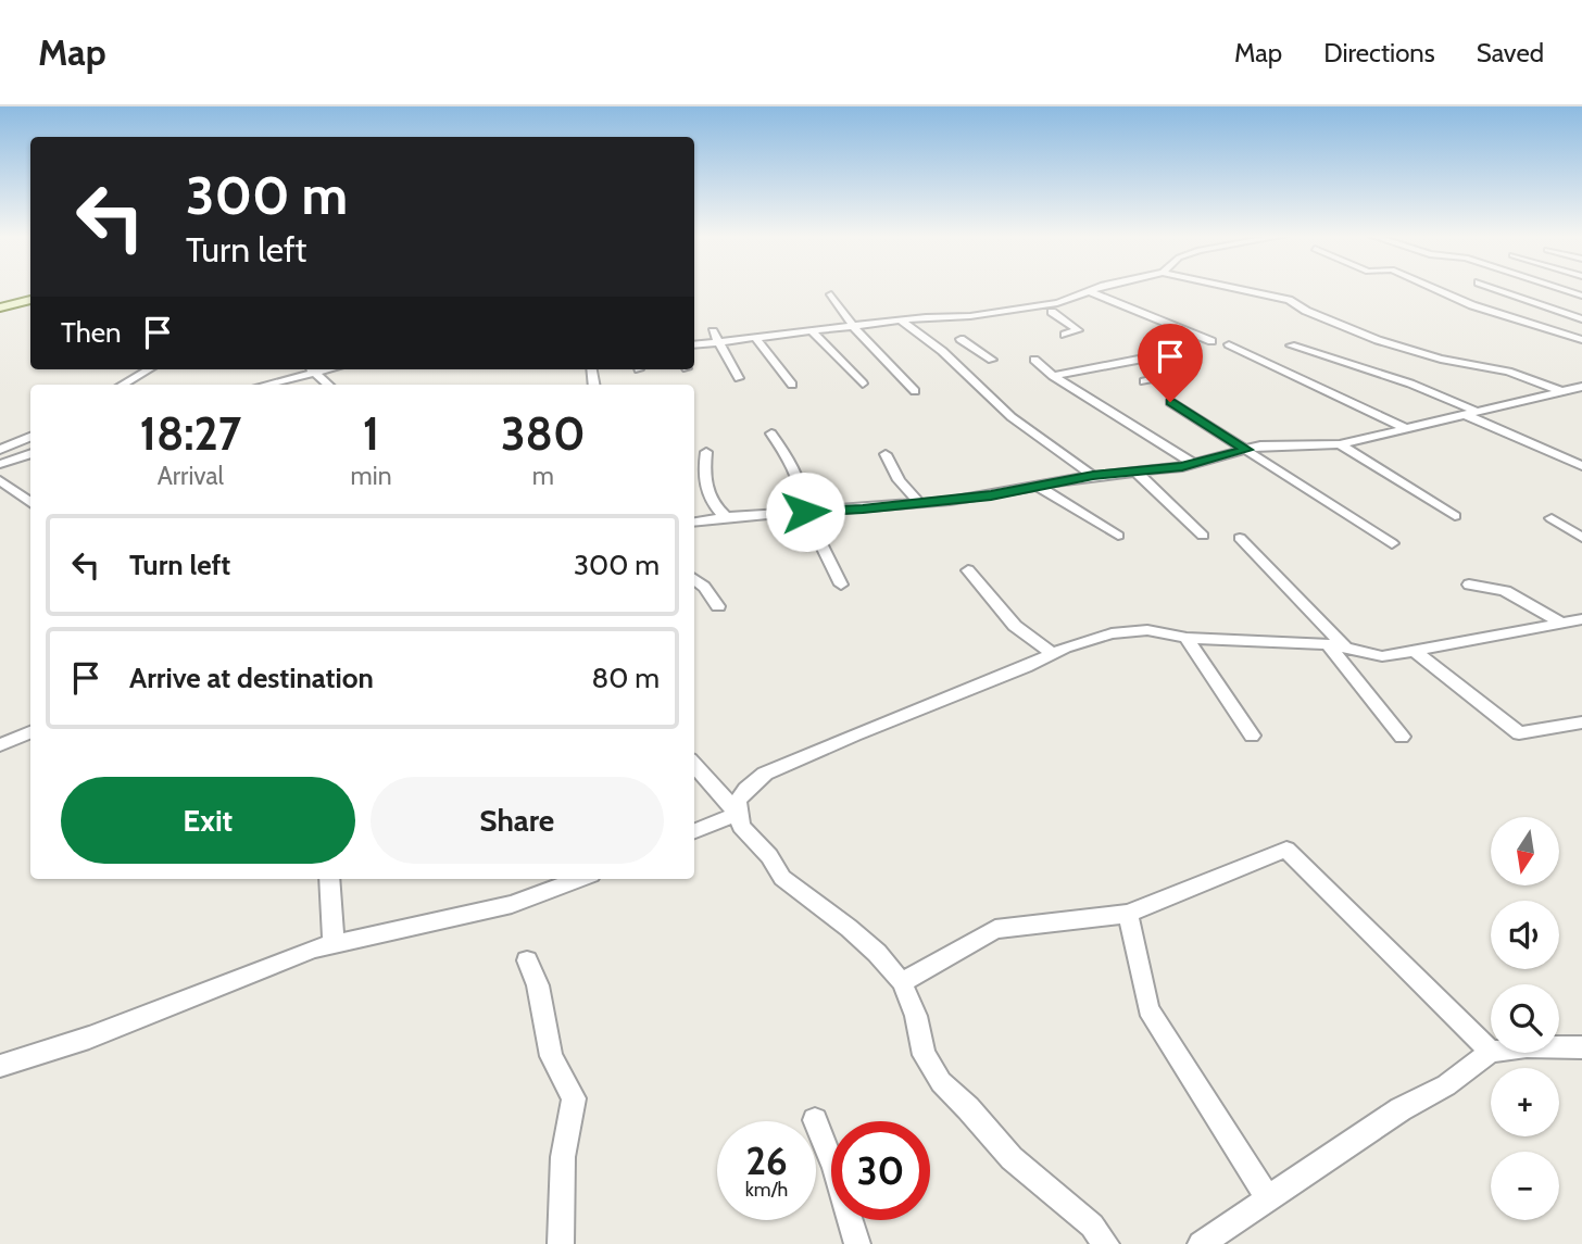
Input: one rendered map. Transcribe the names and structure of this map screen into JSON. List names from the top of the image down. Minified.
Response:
{"north":"bottom","page":{"header":"Map","nav":["Map","Directions","Saved"],"turn":["300 m","Turn left"],"then":"Then","eta":["18:27","Arrival","1","min","380","m"],"list":[{"name":"Turn left","value":"300 m"},{"name":"Arrive at destination","value":"80 m"}],"buttons":["Exit","Share"],"map_buttons":["+","−"],"speed":"26 km/h","limit":"30"}}
